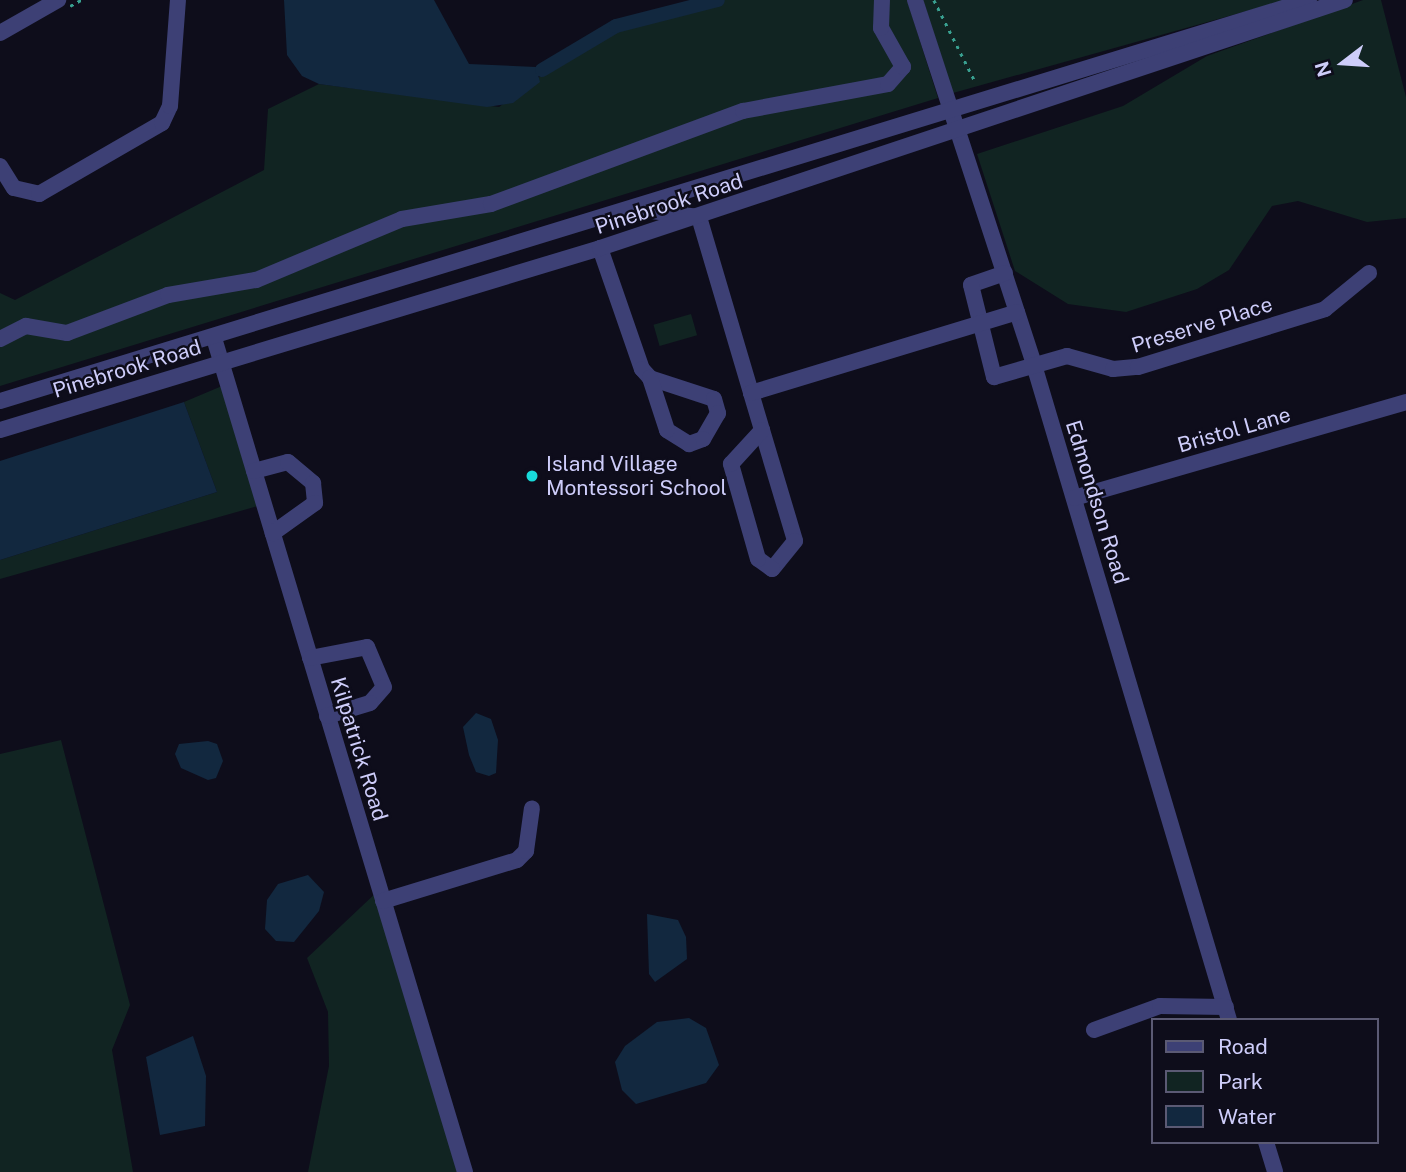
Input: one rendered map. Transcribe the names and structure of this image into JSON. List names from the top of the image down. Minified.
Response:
{"streets":{"street":["Pinebrook Road","Preserve Place","Bristol Lane","Edmondson Road","Kilpatrick Road"]},"crossings":[["Pinebrook Road","Edmondson Road"],["Pinebrook Road","Kilpatrick Road"],["Preserve Place","Edmondson Road"],["Bristol Lane","Edmondson Road"]],"places":["Island Village Montessori School"],"legend":["Road","Park","Water"],"north":"left"}
